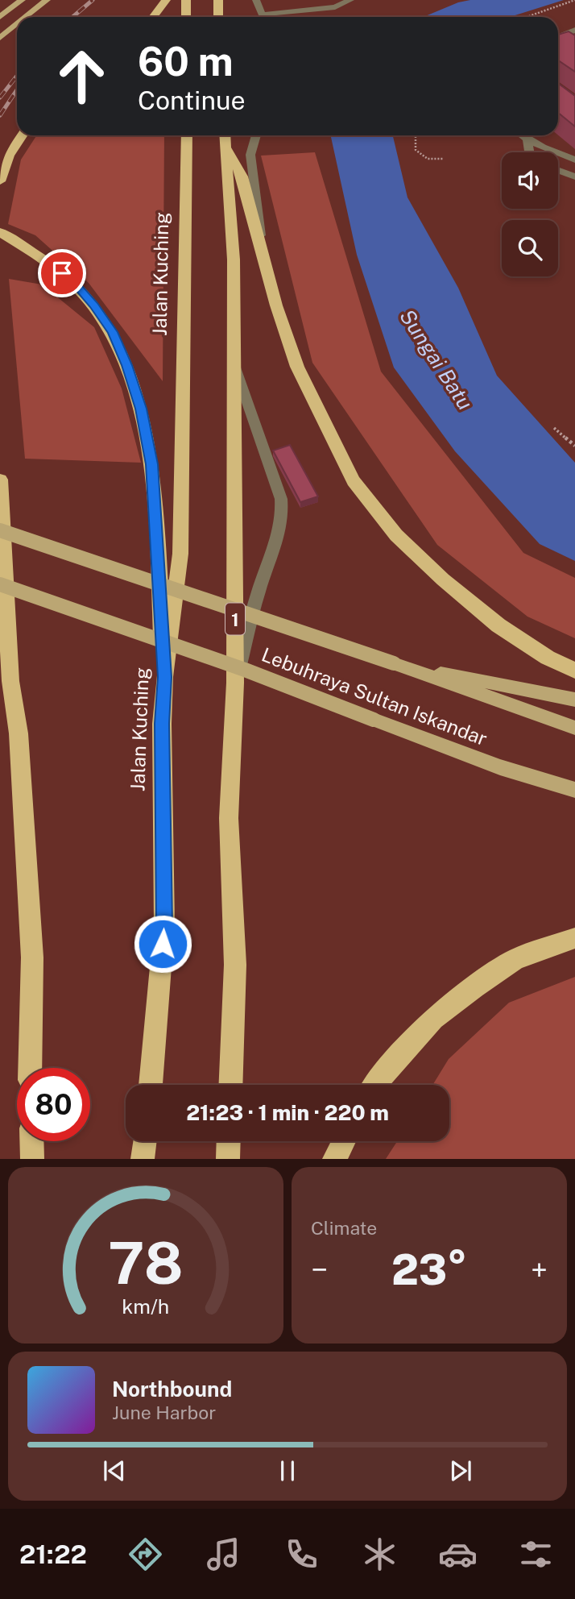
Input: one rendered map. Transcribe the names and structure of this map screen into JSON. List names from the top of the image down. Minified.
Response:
{"streets":{"highway":["Jalan Kuching","1"],"main road":["Lebuhraya Sultan Iskandar"]},"water":["Sungai Batu"],"page":{"turn":["60 m","Continue"],"limit":"80","trip":"21:23 · 1 min · 220 m","tile":"Climate","heat":["−","23°","+"],"song":["Northbound","June Harbor"],"tabs":"21:22","gauge":["78","km/h"]}}
